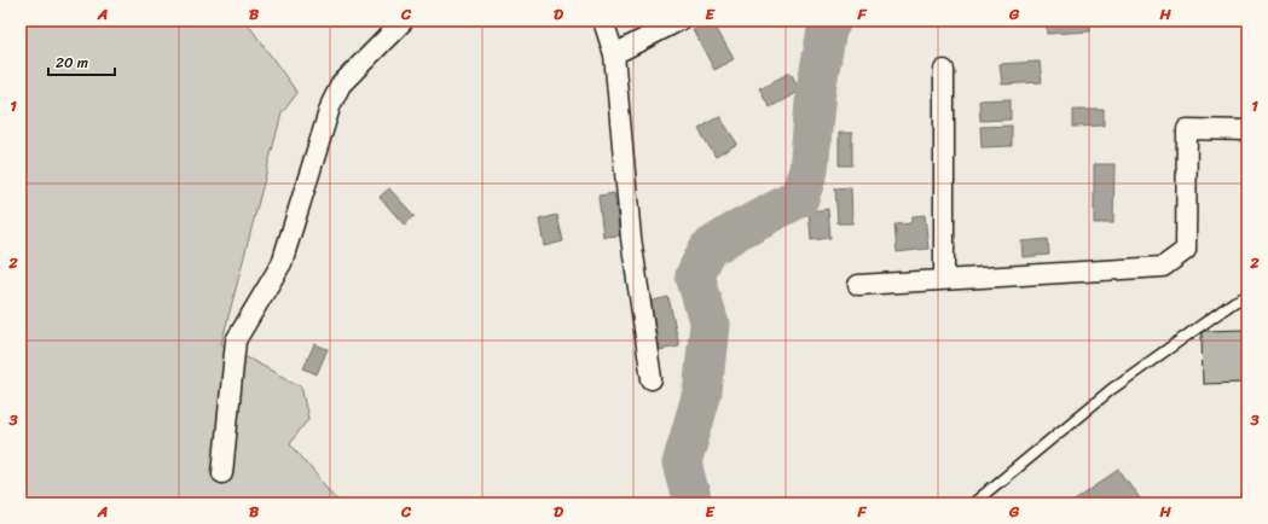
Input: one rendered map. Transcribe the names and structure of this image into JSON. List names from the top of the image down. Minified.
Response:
{"scale_bar":"20 m","grid":{"columns":["A","B","C","D","E","F","G","H"],"rows":["1","2","3"]}}
